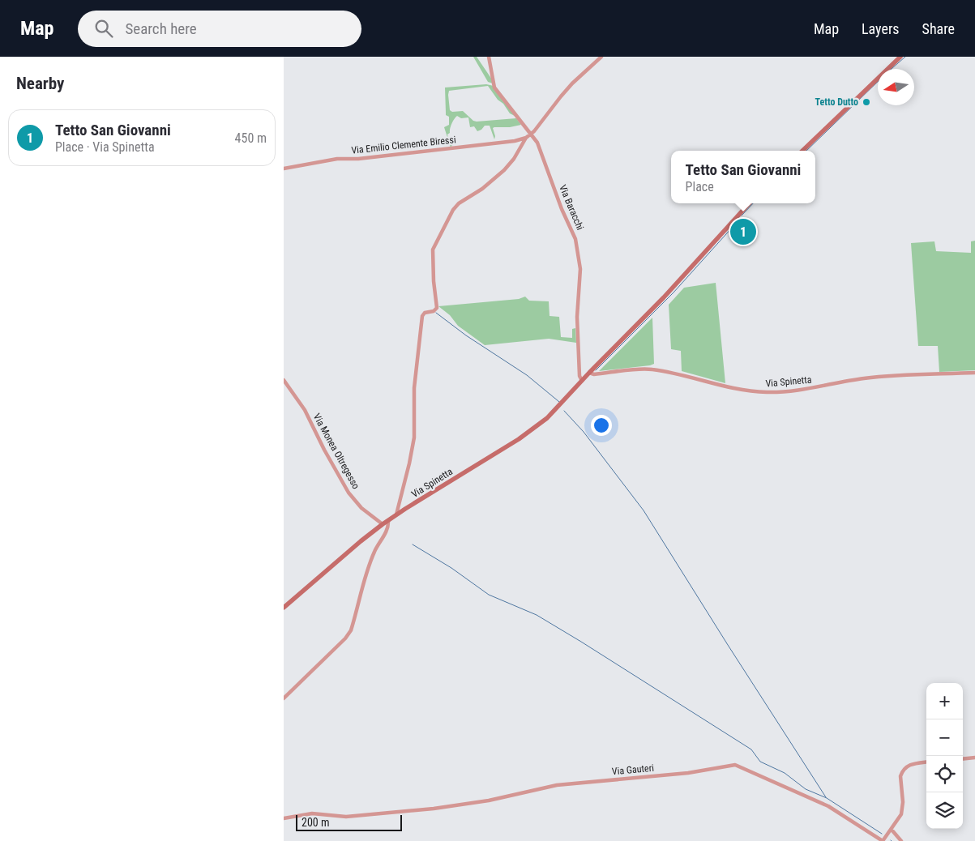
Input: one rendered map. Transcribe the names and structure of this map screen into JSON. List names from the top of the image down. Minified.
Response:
{"streets":{"main road":["Via Spinetta"],"street":["Via Emilio Clemente Biressi","Via Baracchi","Via Monea Oltregesso","Via Gauteri"]},"crossings":[["Via Emilio Clemente Biressi","Via Baracchi"],["Via Emilio Clemente Biressi","Via Spinetta"],["Via Baracchi","Via Spinetta"],["Via Spinetta","Via Monea Oltregesso"]],"places":["Tetto Dutto"],"scale_bar":"200 m","north":"left","page":{"header":"Map","search":"Search here","nav":["Map","Layers","Share"],"heading":"Nearby","list":[{"mark":"1","name":"Tetto San Giovanni","note":"Place · Via Spinetta","value":"450 m"}],"popup":["Tetto San Giovanni","Place"],"pins":"1","map_buttons":["+","−"],"scale":"200 m"}}
